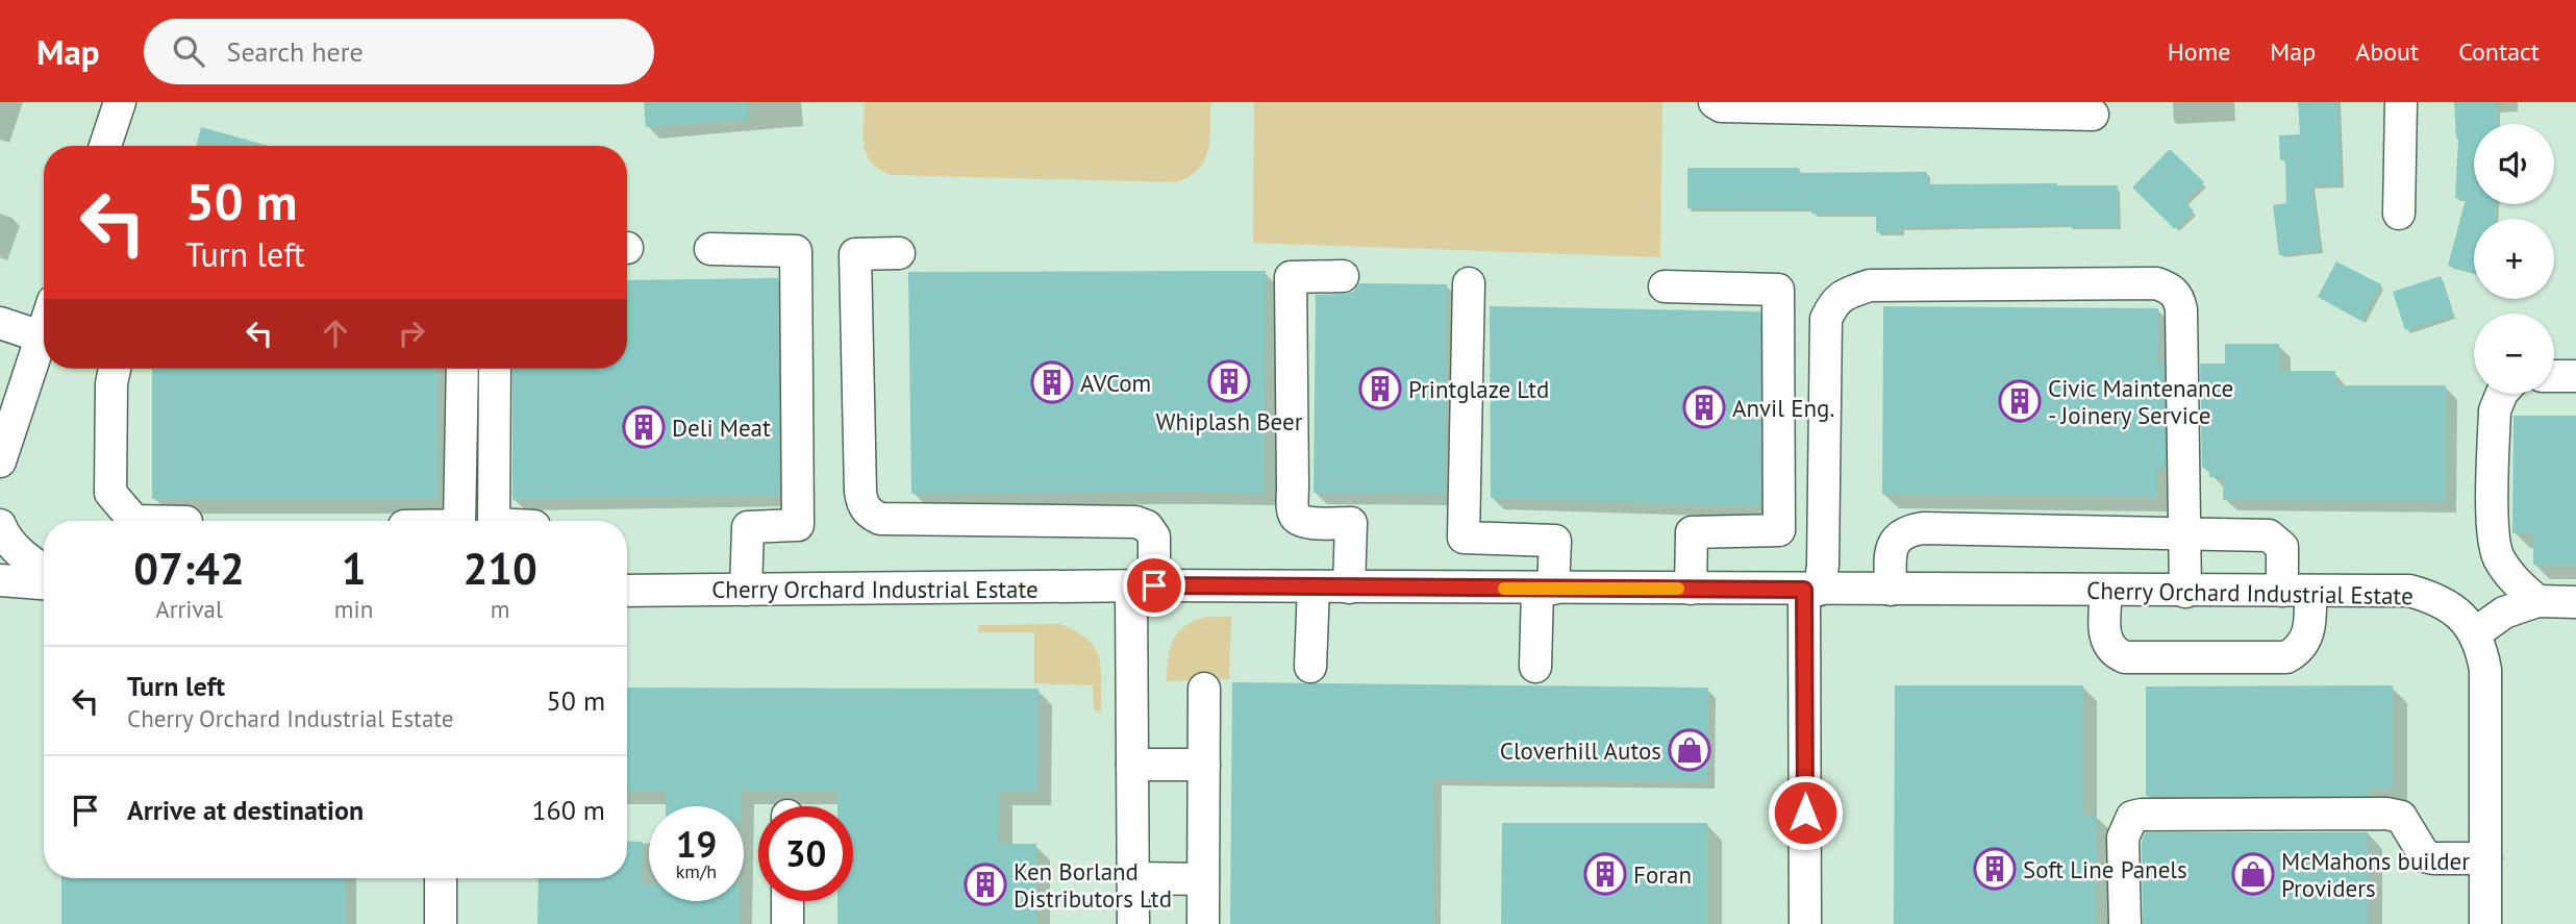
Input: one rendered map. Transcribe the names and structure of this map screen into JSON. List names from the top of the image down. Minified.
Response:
{"streets":{"street":["Cherry Orchard Industrial Estate"]},"places":{"building":["Whiplash Beer","AVCom","Printglaze Ltd","Civic Maintenance - Joinery Service","Anvil Eng.","Deli Meat","Soft Line Panels","Foran","Ken Borland Distributors Ltd"],"shop":["Cloverhill Autos","McMahons builder Providers"]},"page":{"header":"Map","search":"Search here","nav":["Home","Map","About","Contact"],"map_buttons":["+","−"],"turn":["50 m","Turn left"],"eta":["07:42","Arrival","1","min","210","m"],"list":[{"name":"Turn left","note":"Cherry Orchard Industrial Estate","value":"50 m"},{"name":"Arrive at destination","value":"160 m"}],"speed":"19 km/h","limit":"30"}}
